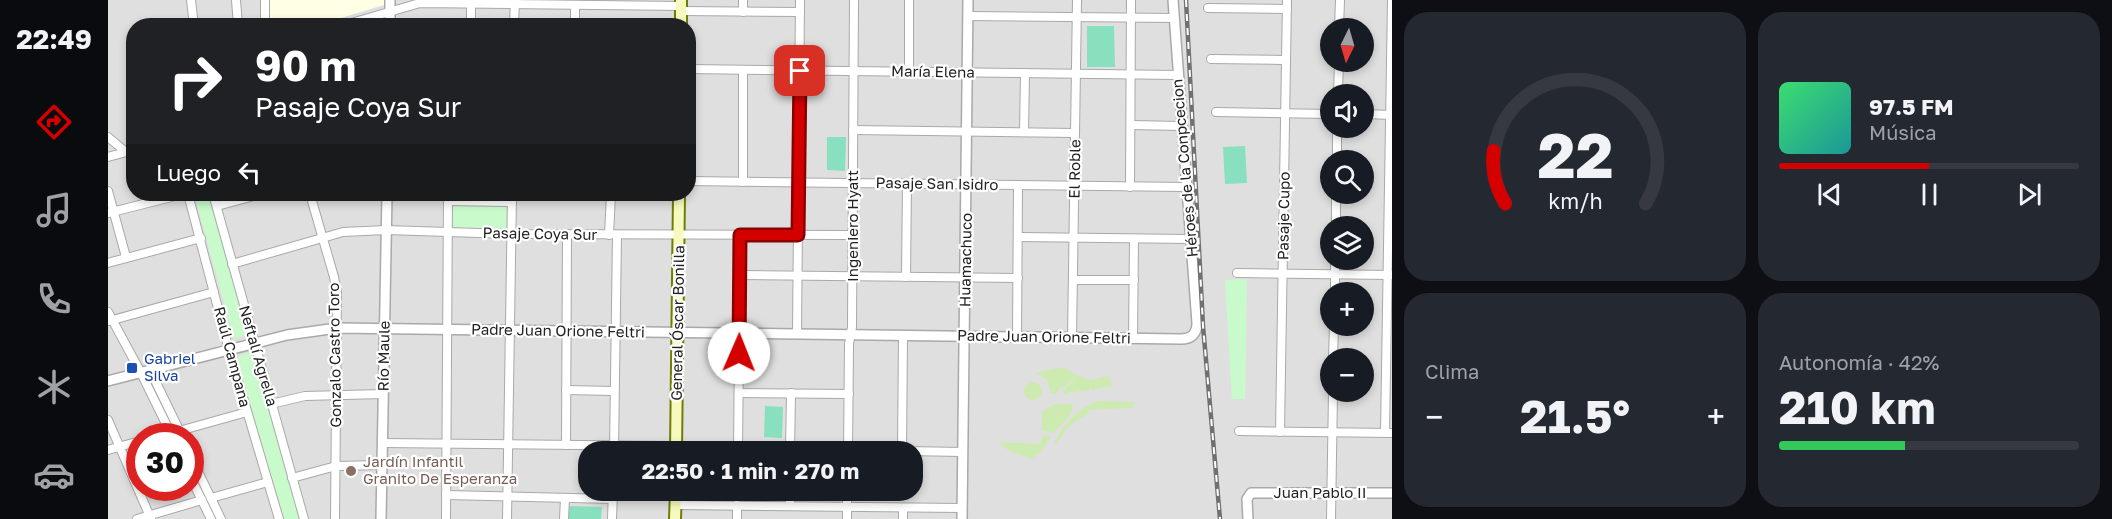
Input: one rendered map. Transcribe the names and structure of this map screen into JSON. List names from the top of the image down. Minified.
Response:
{"streets":{"main road":["General Óscar Bonilla"],"street":["María Elena","Héroes de la Conpcecion","El Roble","Pasaje San Isidro","Pasaje Cupo","Ingeniero Hyatt","Pasaje Coya Sur","Huamachuco","Padre Juan Orione Feltri","Gonzalo Castro Toro","Neftalí Agrella","Río Maule","Raúl Campana","Juan Pablo II"]},"crossings":[["María Elena","Héroes de la Conpcecion"],["María Elena","El Roble"],["María Elena","Ingeniero Hyatt"],["María Elena","Huamachuco"],["Héroes de la Conpcecion","Pasaje San Isidro"],["Héroes de la Conpcecion","Padre Juan Orione Feltri"],["El Roble","Pasaje San Isidro"],["El Roble","Padre Juan Orione Feltri"],["Pasaje San Isidro","Ingeniero Hyatt"],["Pasaje San Isidro","Huamachuco"],["Ingeniero Hyatt","Pasaje Coya Sur"],["Ingeniero Hyatt","Padre Juan Orione Feltri"],["Pasaje Coya Sur","General Óscar Bonilla"],["Pasaje Coya Sur","Gonzalo Castro Toro"],["Pasaje Coya Sur","Neftalí Agrella"],["Pasaje Coya Sur","Río Maule"],["Huamachuco","Padre Juan Orione Feltri"],["General Óscar Bonilla","Padre Juan Orione Feltri"],["Padre Juan Orione Feltri","Gonzalo Castro Toro"],["Padre Juan Orione Feltri","Neftalí Agrella"],["Padre Juan Orione Feltri","Río Maule"],["Padre Juan Orione Feltri","Raúl Campana"]],"places":{"transit":["Gabriel Silva"],"other":["Jardín Infantil Granito De Esperanza"]},"north":"bottom","page":{"tabs":"22:49","map_buttons":["+","−"],"turn":["90 m","Pasaje Coya Sur"],"song":["97.5 FM","Música"],"then":"Luego","tile":["Clima",["Autonomía · 42%","210 km"]],"heat":["−","21.5°","+"],"limit":"30","trip":"22:50 · 1 min · 270 m","gauge":["22","km/h"]}}
